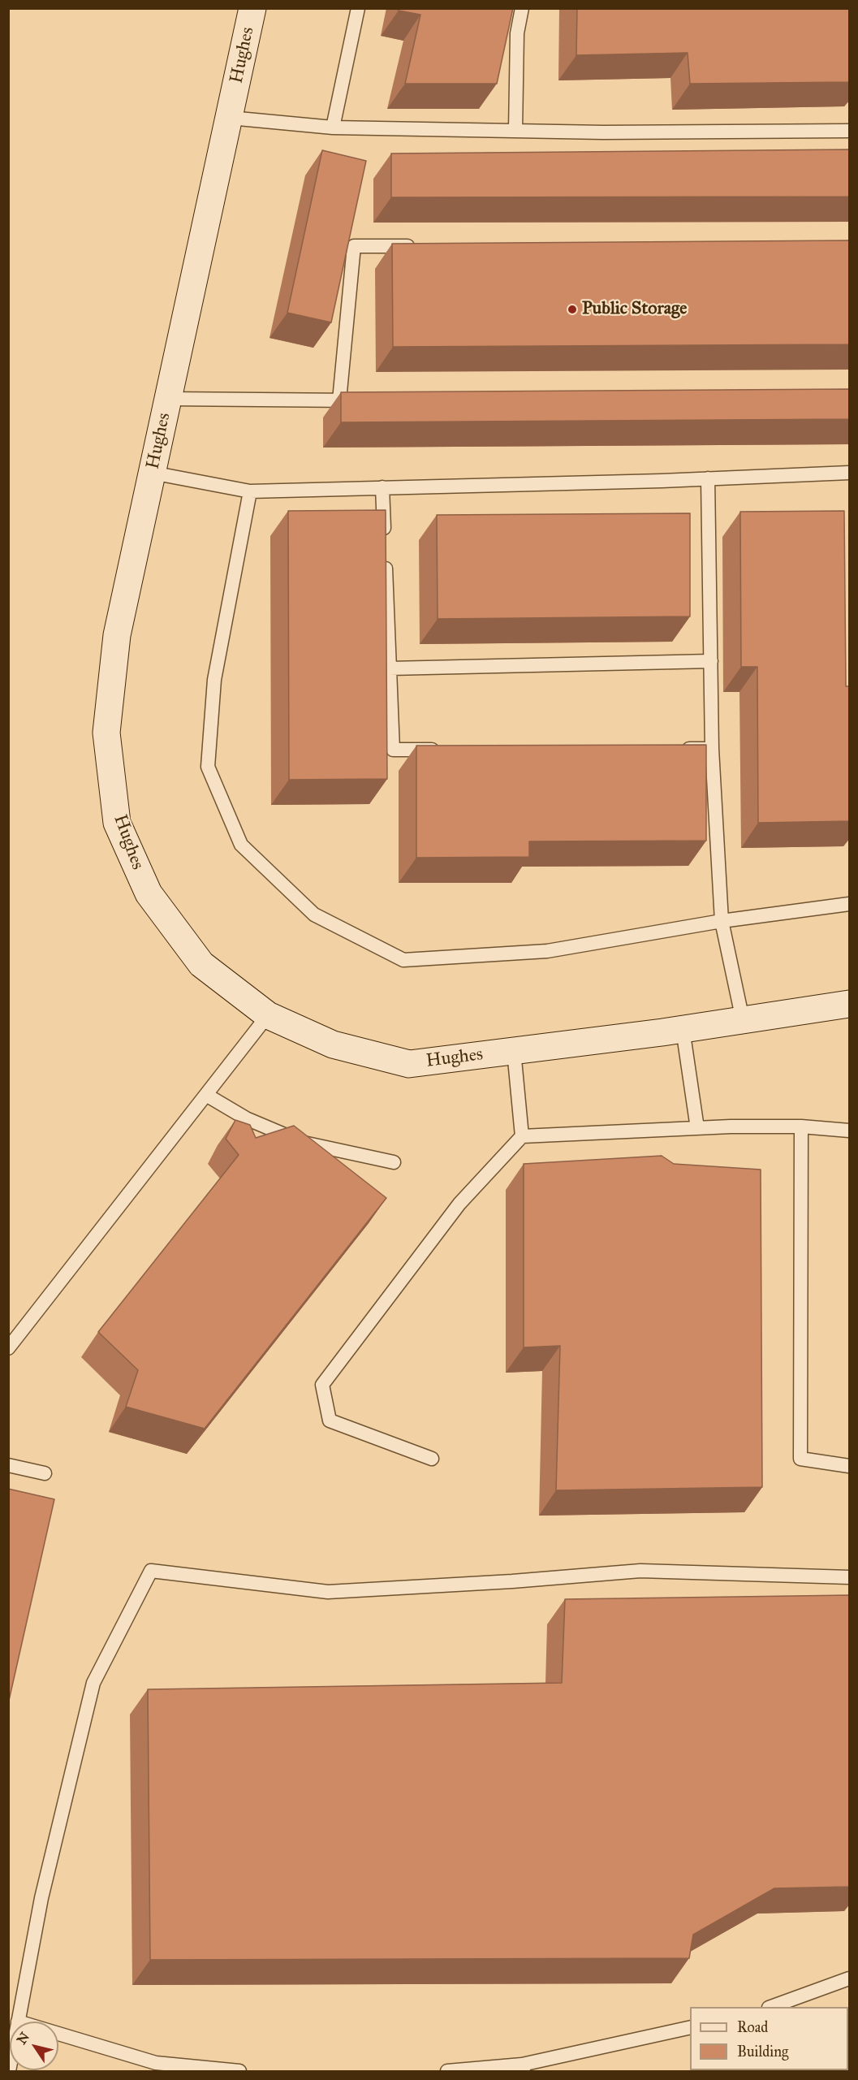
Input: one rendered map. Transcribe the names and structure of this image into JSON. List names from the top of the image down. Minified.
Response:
{"streets":{"street":["Hughes"]},"places":["Public Storage"],"legend":["Road","Building"],"north":"top left"}
